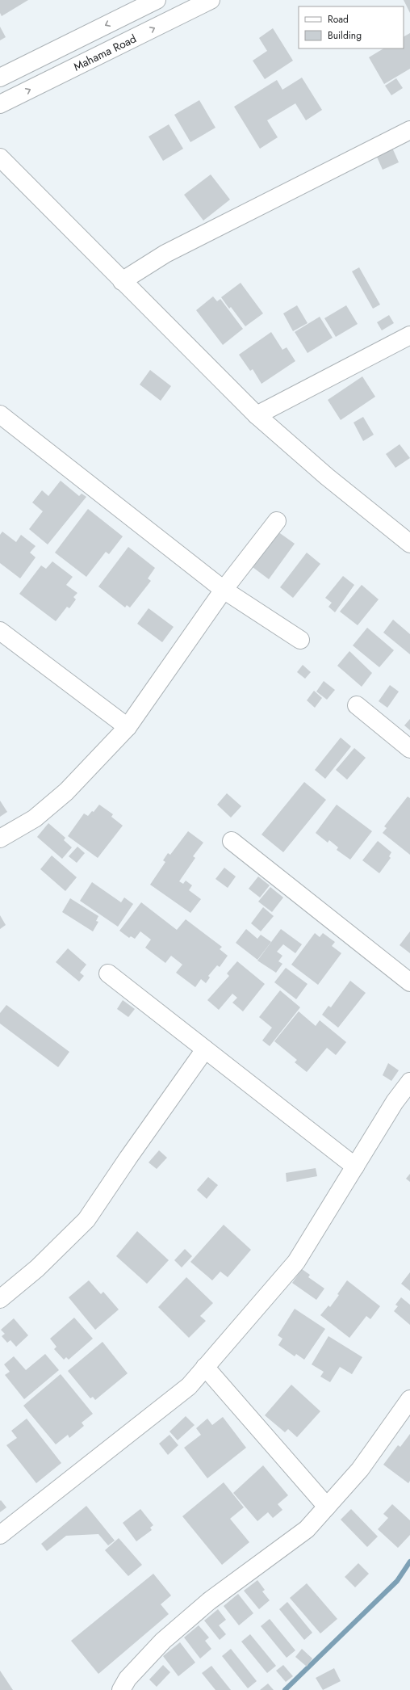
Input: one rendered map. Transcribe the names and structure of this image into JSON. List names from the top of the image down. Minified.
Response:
{"streets":{"street":["Mahama Road"]},"legend":["Road","Building"]}
